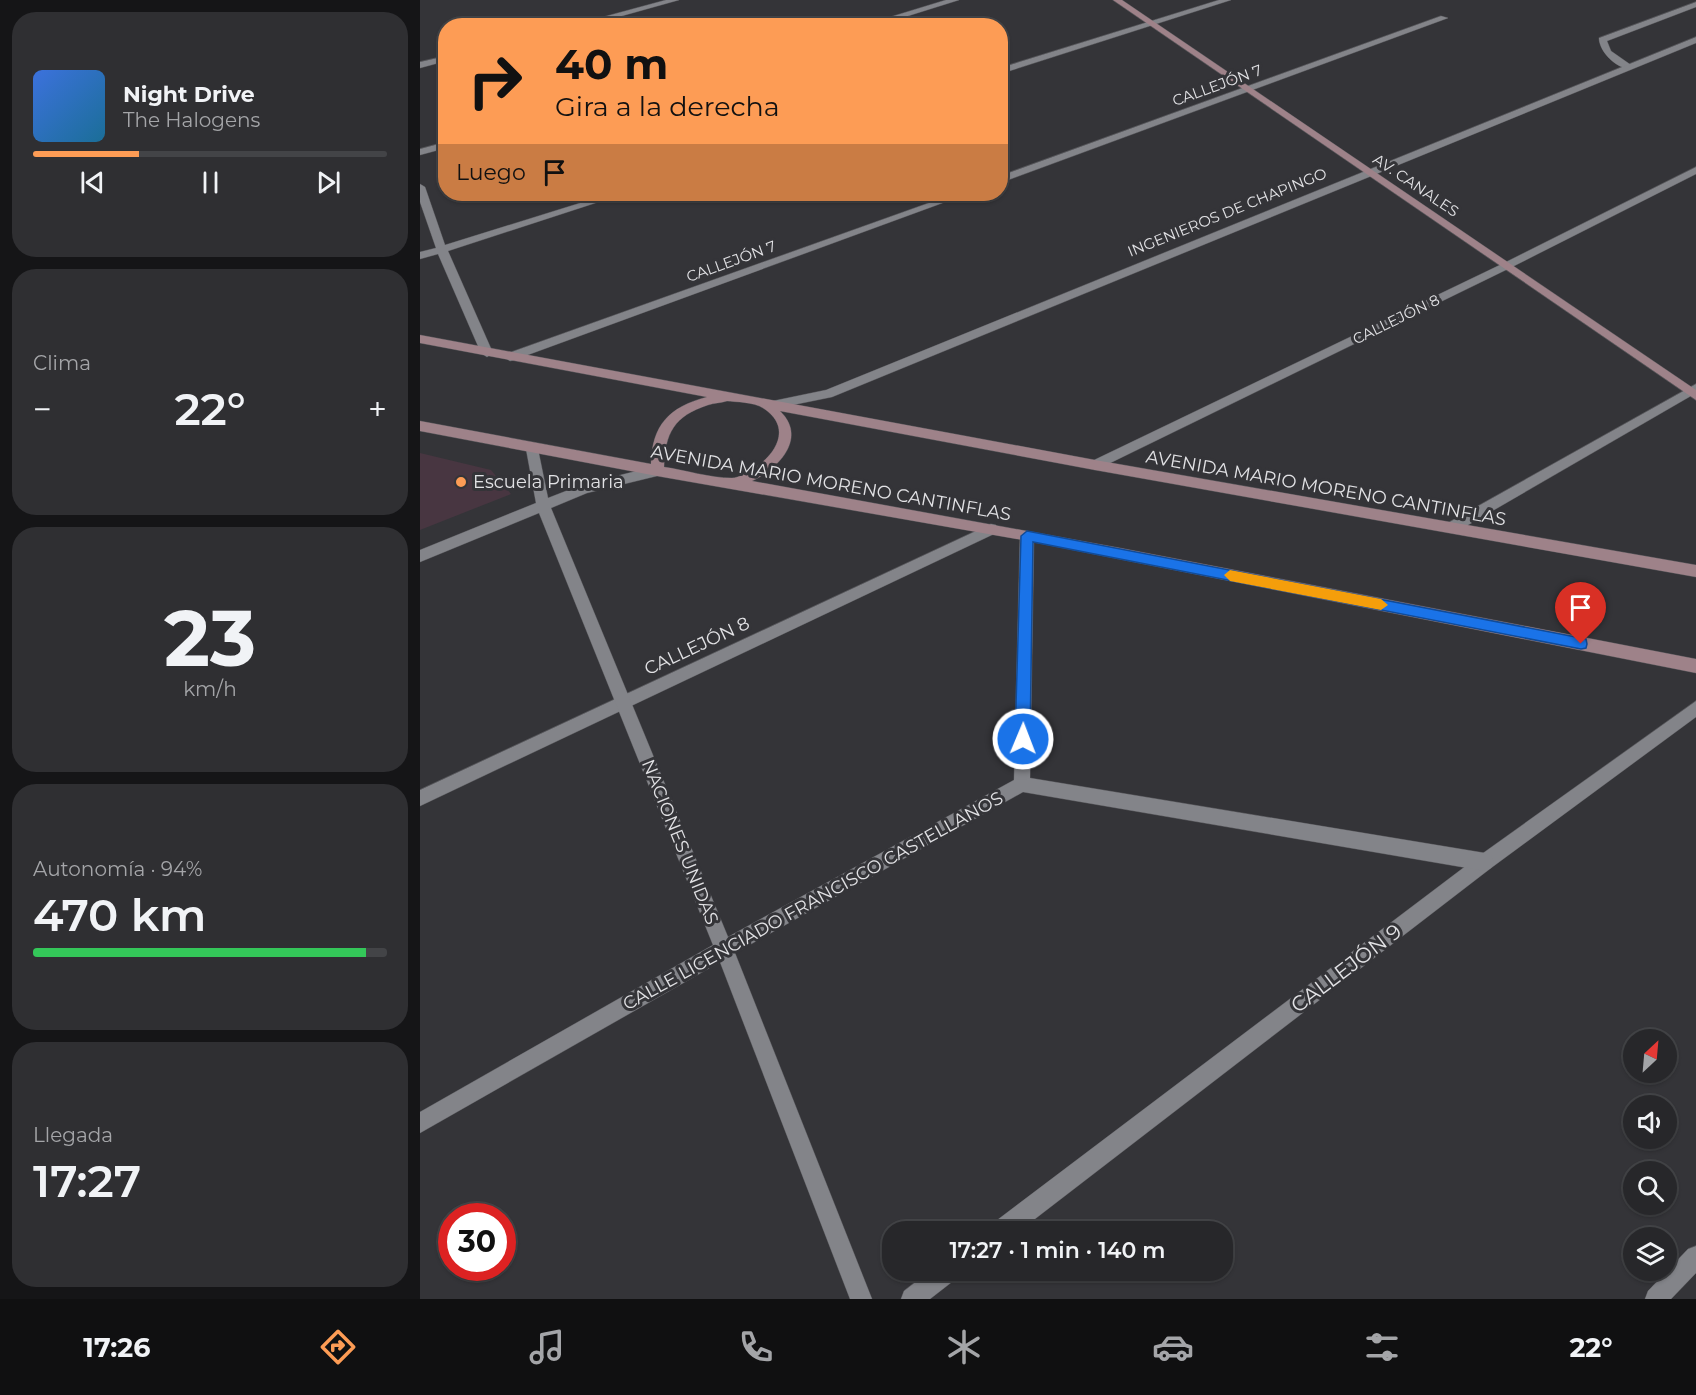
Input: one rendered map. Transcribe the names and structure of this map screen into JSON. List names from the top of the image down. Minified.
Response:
{"streets":{"main road":["AV. CANALES","AVENIDA MARIO MORENO CANTINFLAS"],"street":["CALLEJÓN 7","INGENIEROS DE CHAPINGO","CALLEJÓN 8","NACIONES UNIDAS","CALLE LICENCIADO FRANCISCO CASTELLANOS","CALLEJÓN 9"]},"crossings":[["CALLEJÓN 7","AV. CANALES"],["CALLEJÓN 7","AVENIDA MARIO MORENO CANTINFLAS"],["AV. CANALES","INGENIEROS DE CHAPINGO"],["AV. CANALES","CALLEJÓN 8"],["INGENIEROS DE CHAPINGO","AVENIDA MARIO MORENO CANTINFLAS"],["CALLEJÓN 8","AVENIDA MARIO MORENO CANTINFLAS"],["CALLEJÓN 8","NACIONES UNIDAS"],["AVENIDA MARIO MORENO CANTINFLAS","NACIONES UNIDAS"],["AVENIDA MARIO MORENO CANTINFLAS","CALLE LICENCIADO FRANCISCO CASTELLANOS"],["NACIONES UNIDAS","CALLE LICENCIADO FRANCISCO CASTELLANOS"]],"places":["Escuela Primaria"],"north":"top right","page":{"turn":["40 m","Gira a la derecha"],"song":["Night Drive","The Halogens"],"then":"Luego","tile":["Clima",["23","km/h"],["Autonomía · 94%","470 km"],["Llegada","17:27"]],"heat":["−","22°","+"],"limit":"30","trip":"17:27 · 1 min · 140 m","tabs":["17:26","22°"]}}
